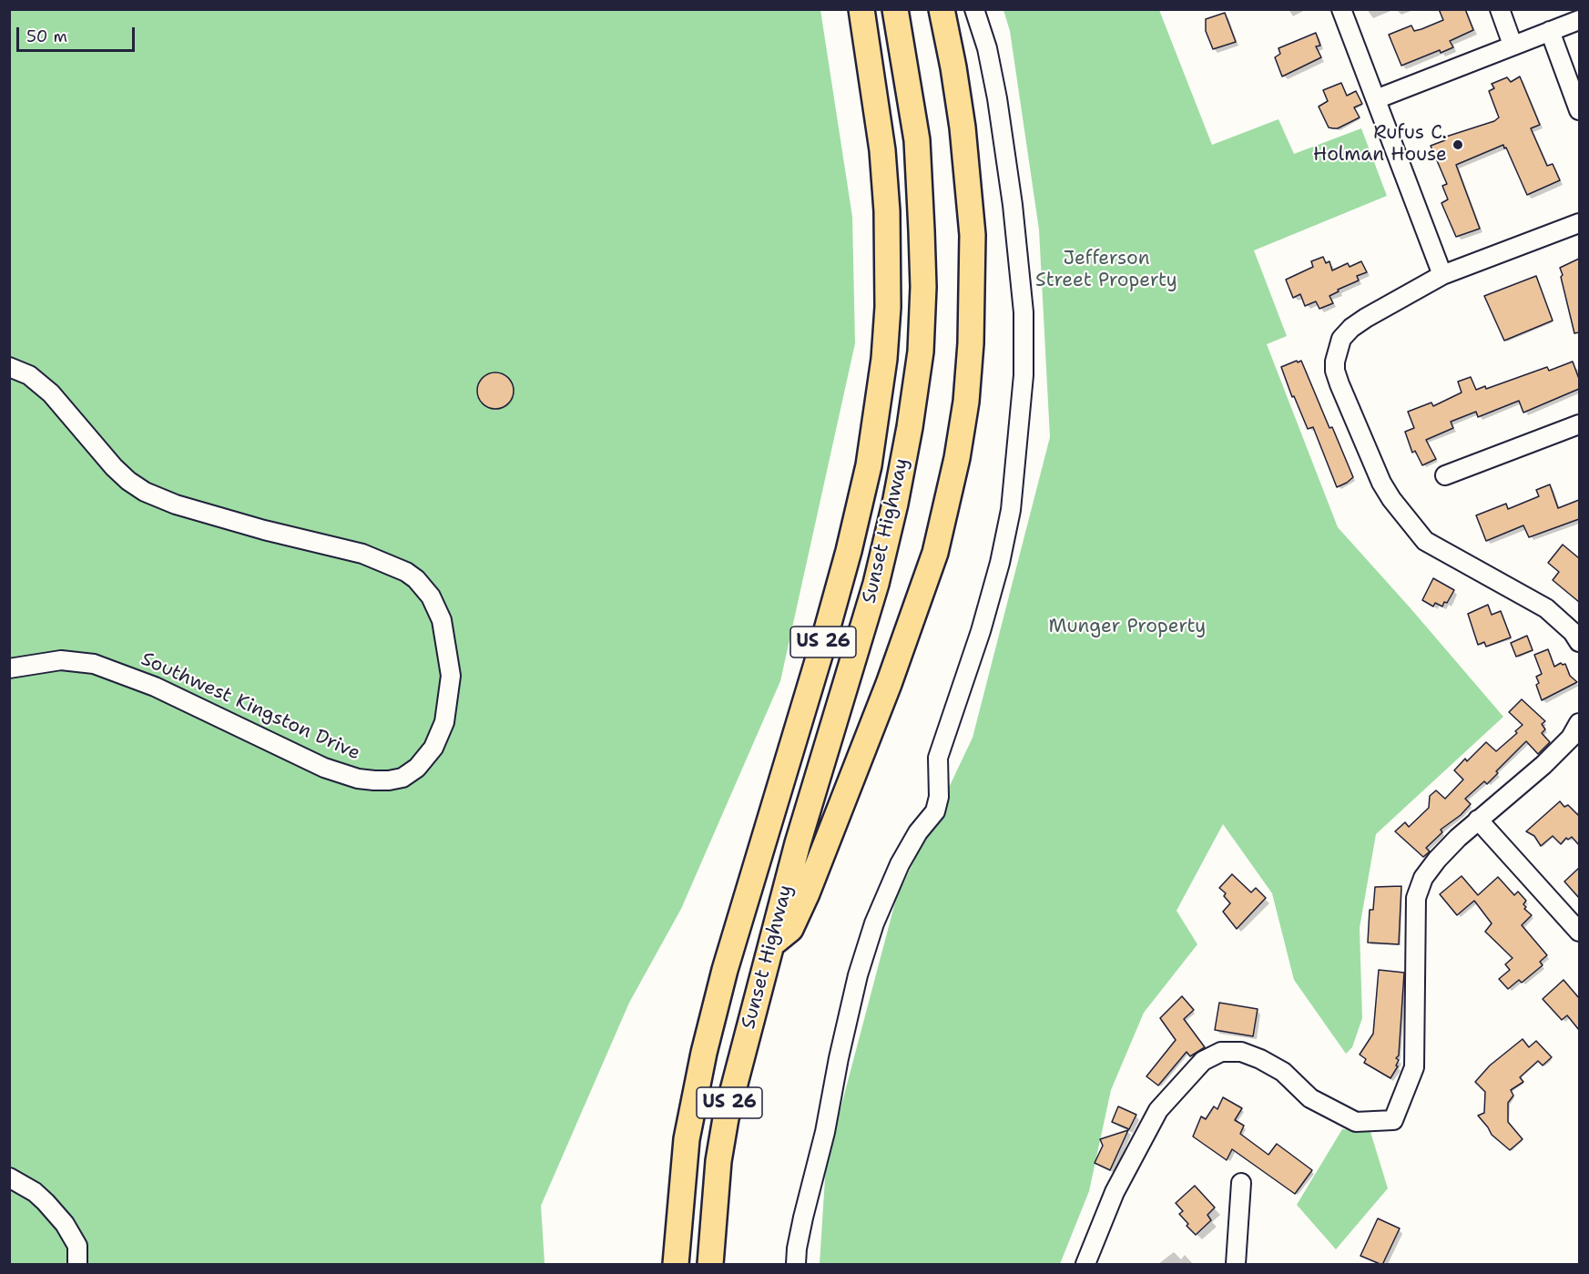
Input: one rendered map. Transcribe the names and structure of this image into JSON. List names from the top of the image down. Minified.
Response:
{"streets":{"highway":["Sunset Highway","US 26"],"street":["Southwest Kingston Drive"]},"parks":["Jefferson Street Property","Munger Property"],"places":["Rufus C. Holman House"],"scale_bar":"50 m"}
